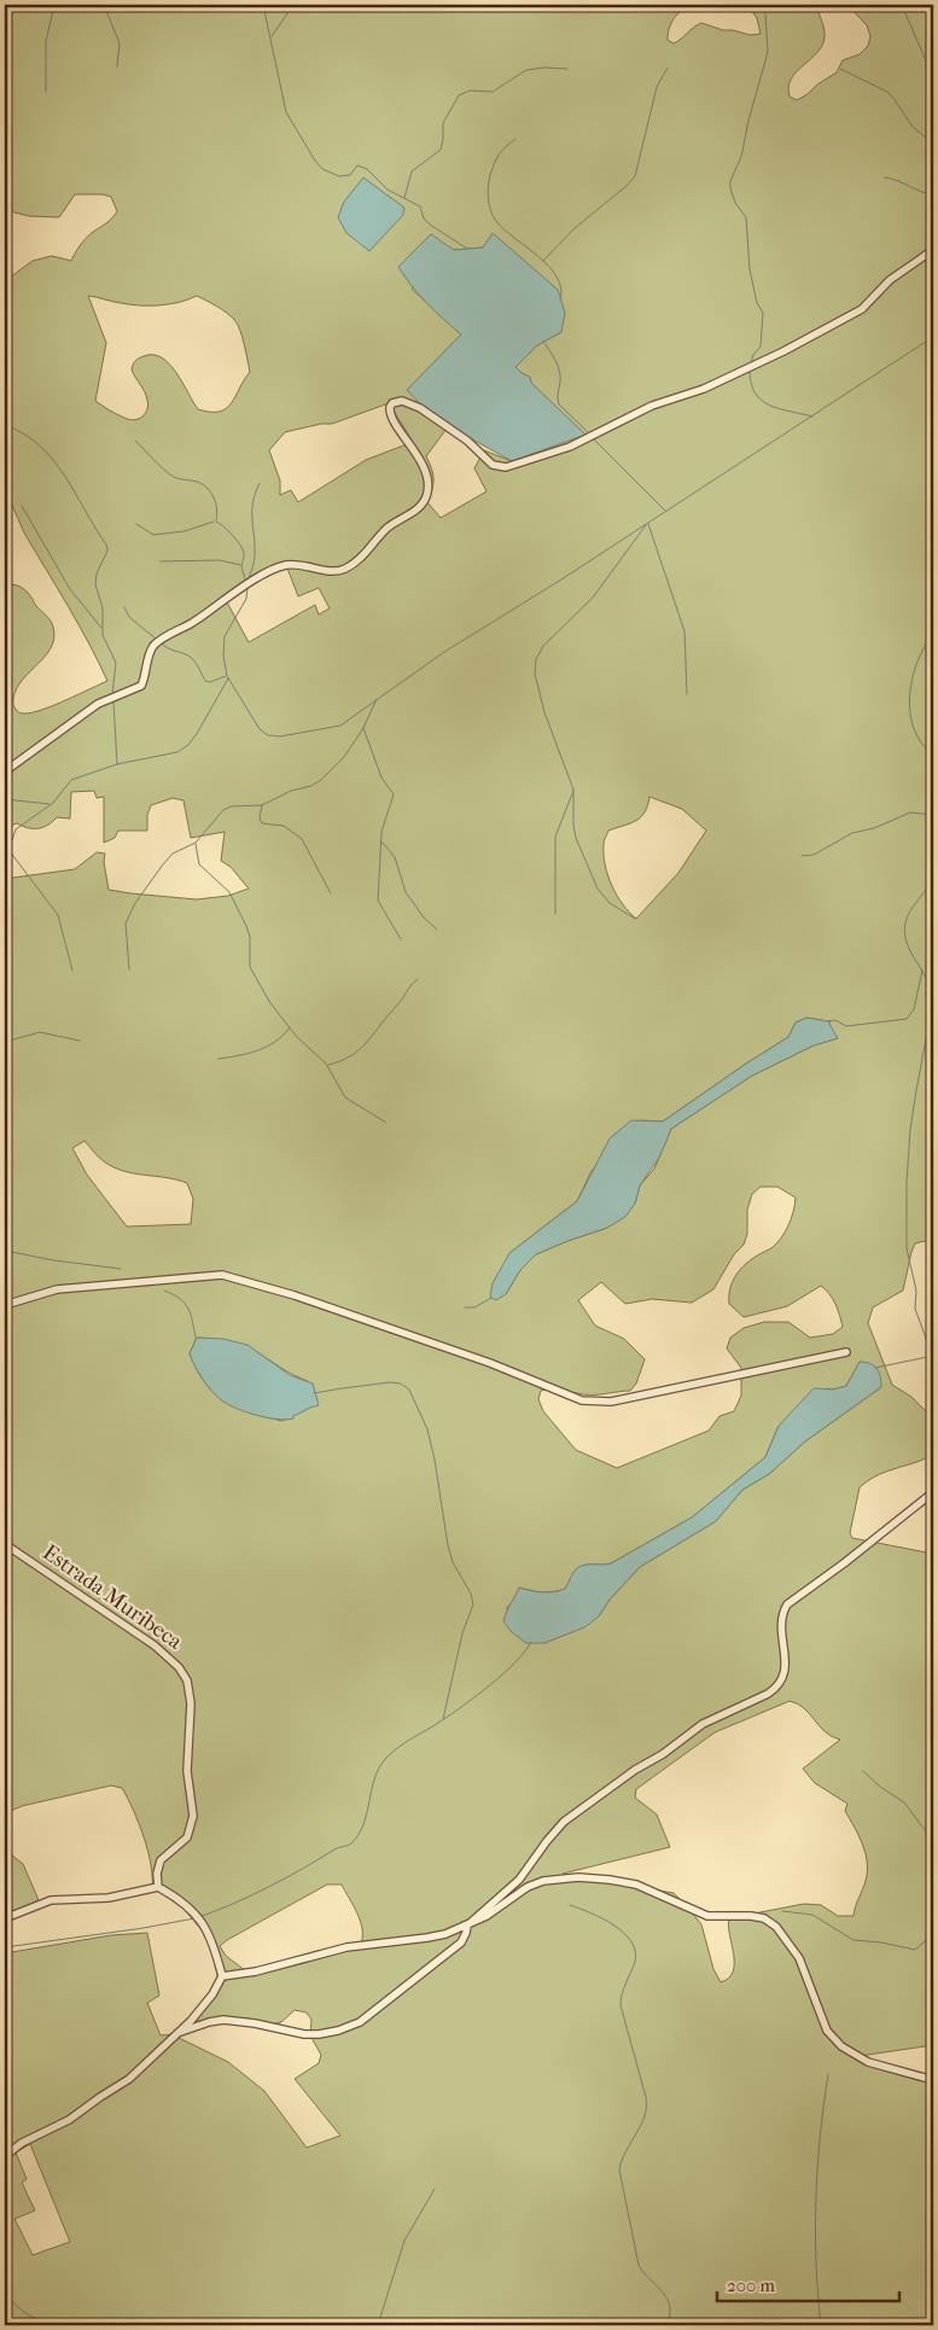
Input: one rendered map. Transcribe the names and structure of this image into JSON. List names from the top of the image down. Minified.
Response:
{"streets":{"street":["Estrada Muribeca"]},"scale_bar":"200 m"}
